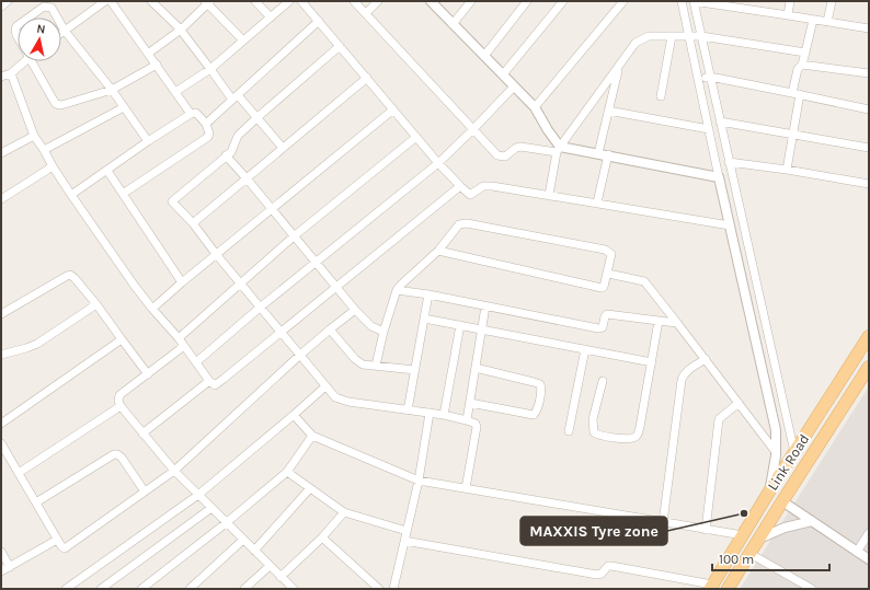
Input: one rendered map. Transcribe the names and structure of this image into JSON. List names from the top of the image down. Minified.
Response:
{"streets":{"main road":["Link Road"]},"places":["MAXXIS Tyre zone"],"scale_bar":"100 m","north":"top"}
